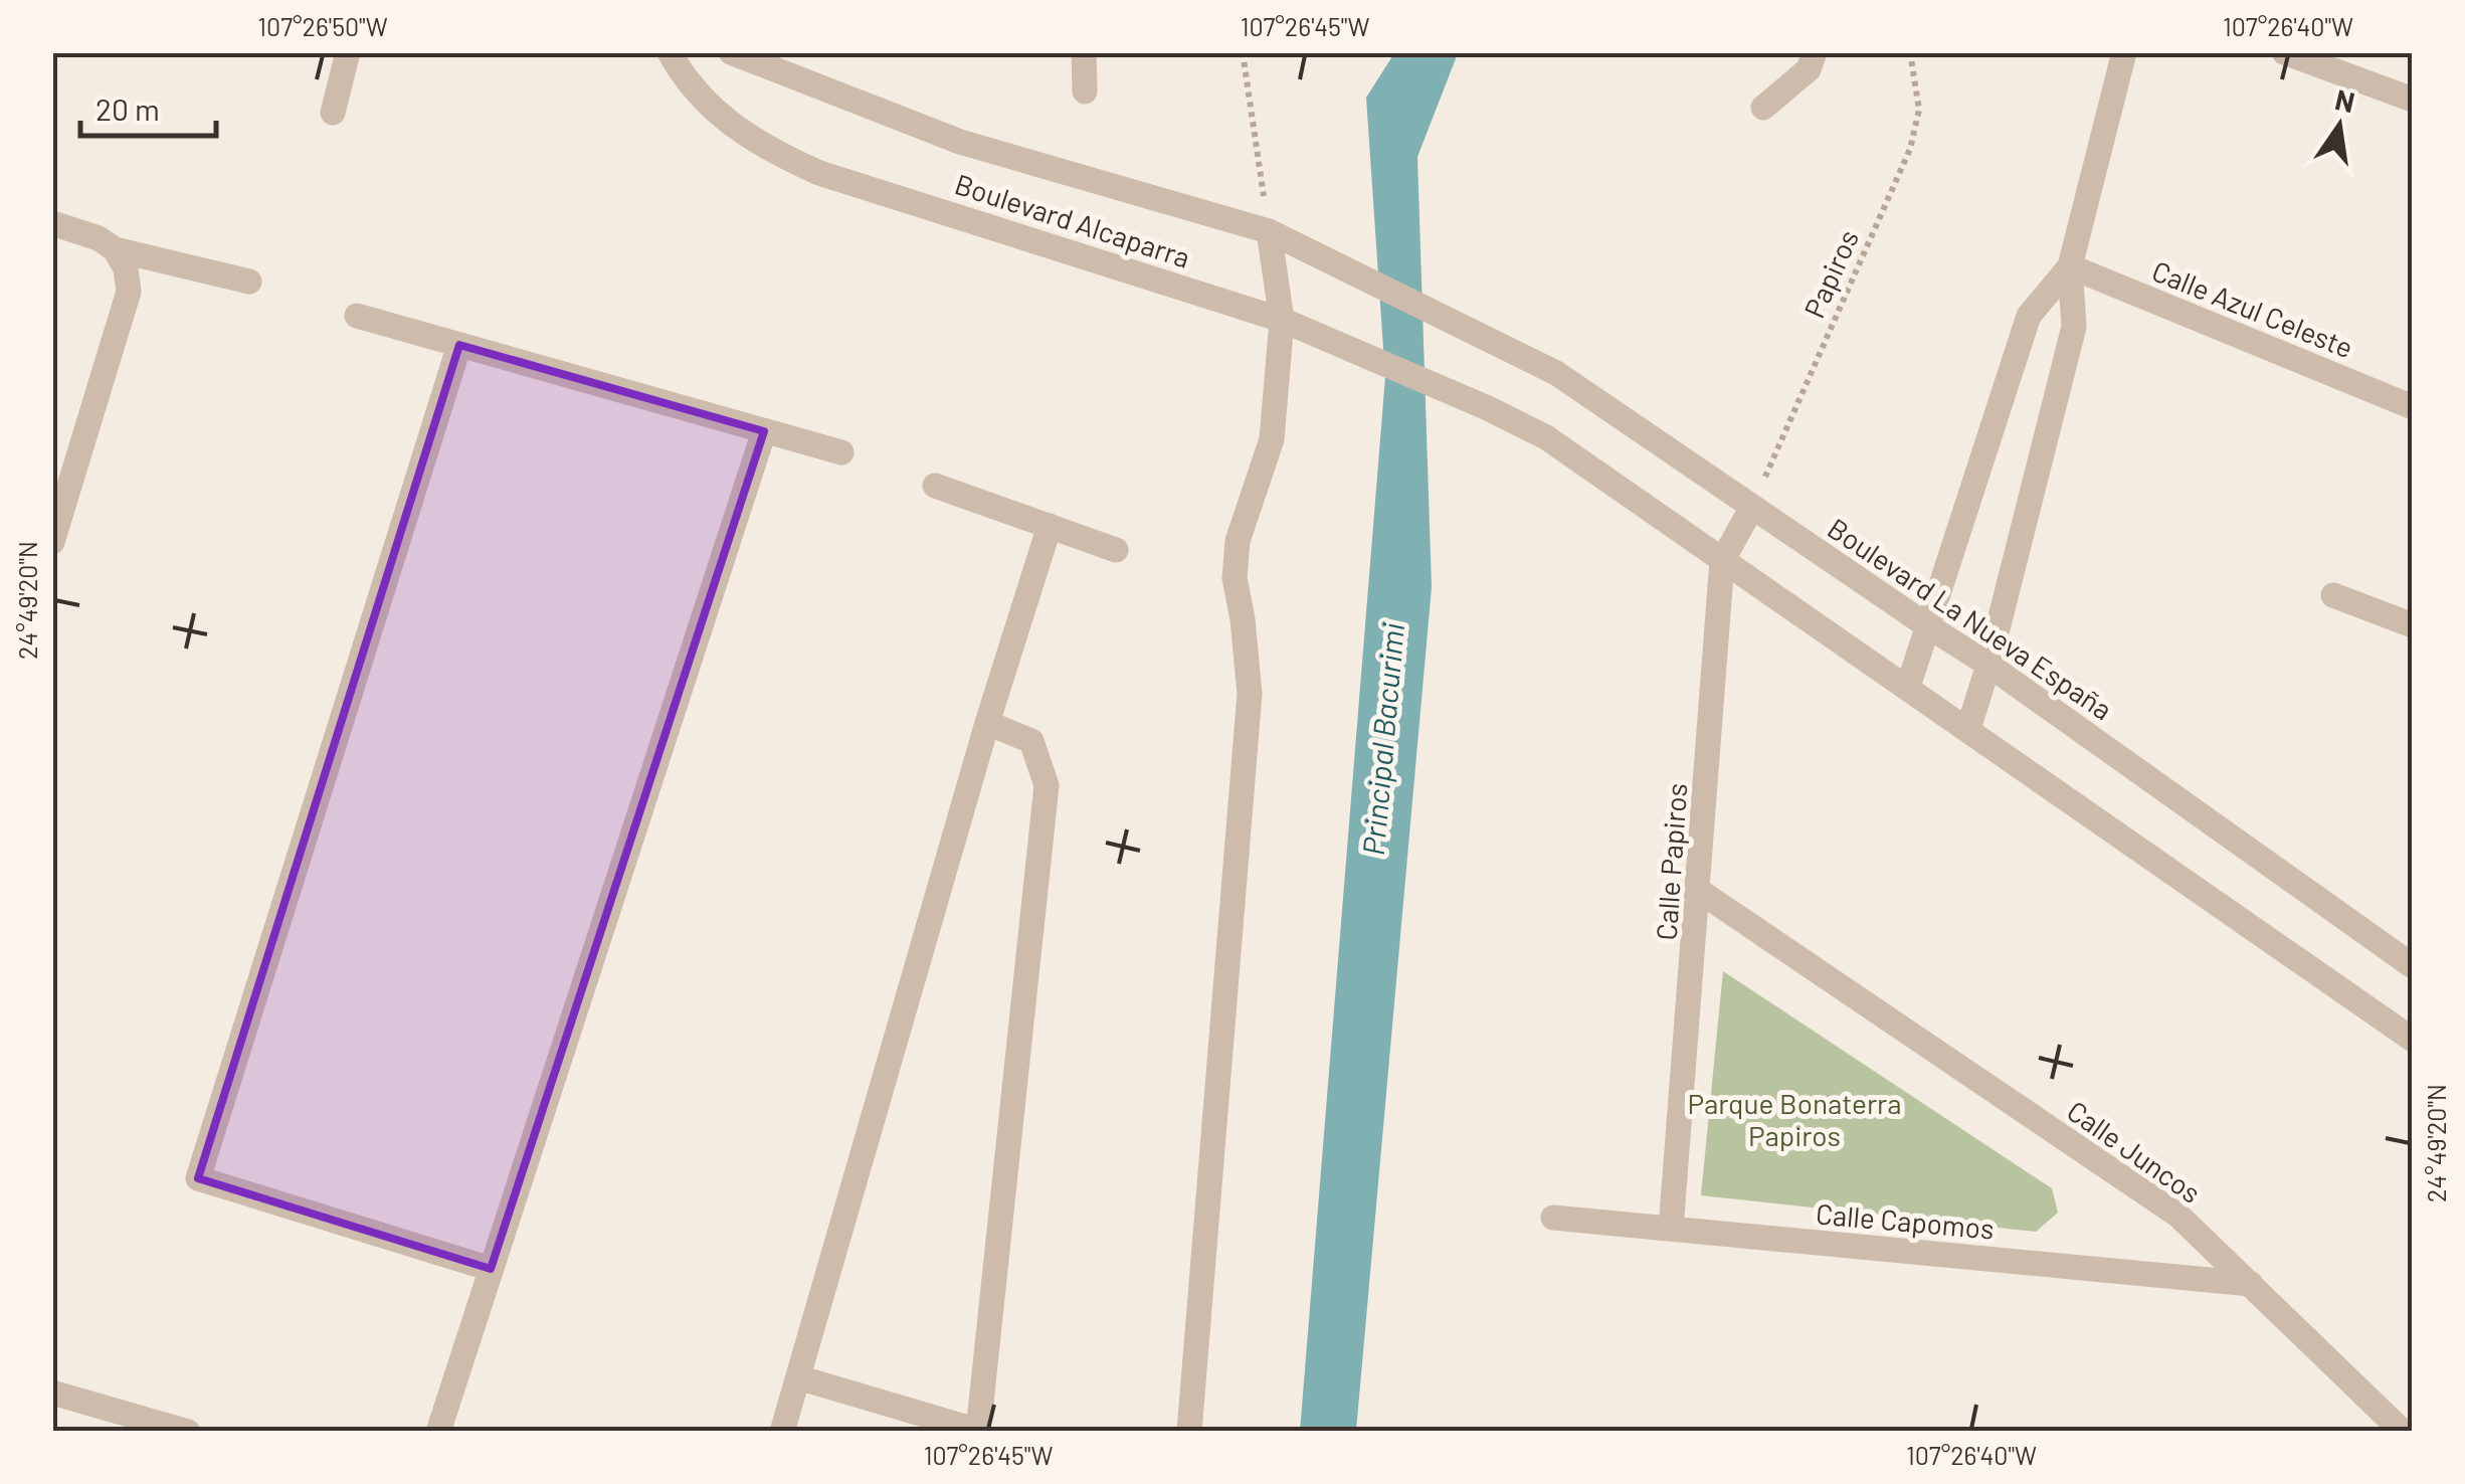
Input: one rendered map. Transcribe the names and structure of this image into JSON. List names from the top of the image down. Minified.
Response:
{"streets":{"street":["Boulevard Alcaparra","Calle Azul Celeste","Boulevard La Nueva España","Calle Papiros","Calle Juncos","Calle Capomos"],"path":["Papiros"]},"crossings":[["Boulevard Alcaparra","Boulevard La Nueva España"],["Boulevard Alcaparra","Calle Papiros"],["Papiros","Boulevard La Nueva España"],["Papiros","Calle Papiros"],["Boulevard La Nueva España","Calle Papiros"],["Calle Papiros","Calle Juncos"],["Calle Papiros","Calle Capomos"],["Calle Juncos","Calle Capomos"]],"water":["Principal Bacurimi"],"parks":["Parque Bonaterra Papiros"],"scale_bar":"20 m","north":"top","coordinates":["107°26'50\"W","107°26'45\"W","107°26'40\"W","24°49'20\"N"]}
